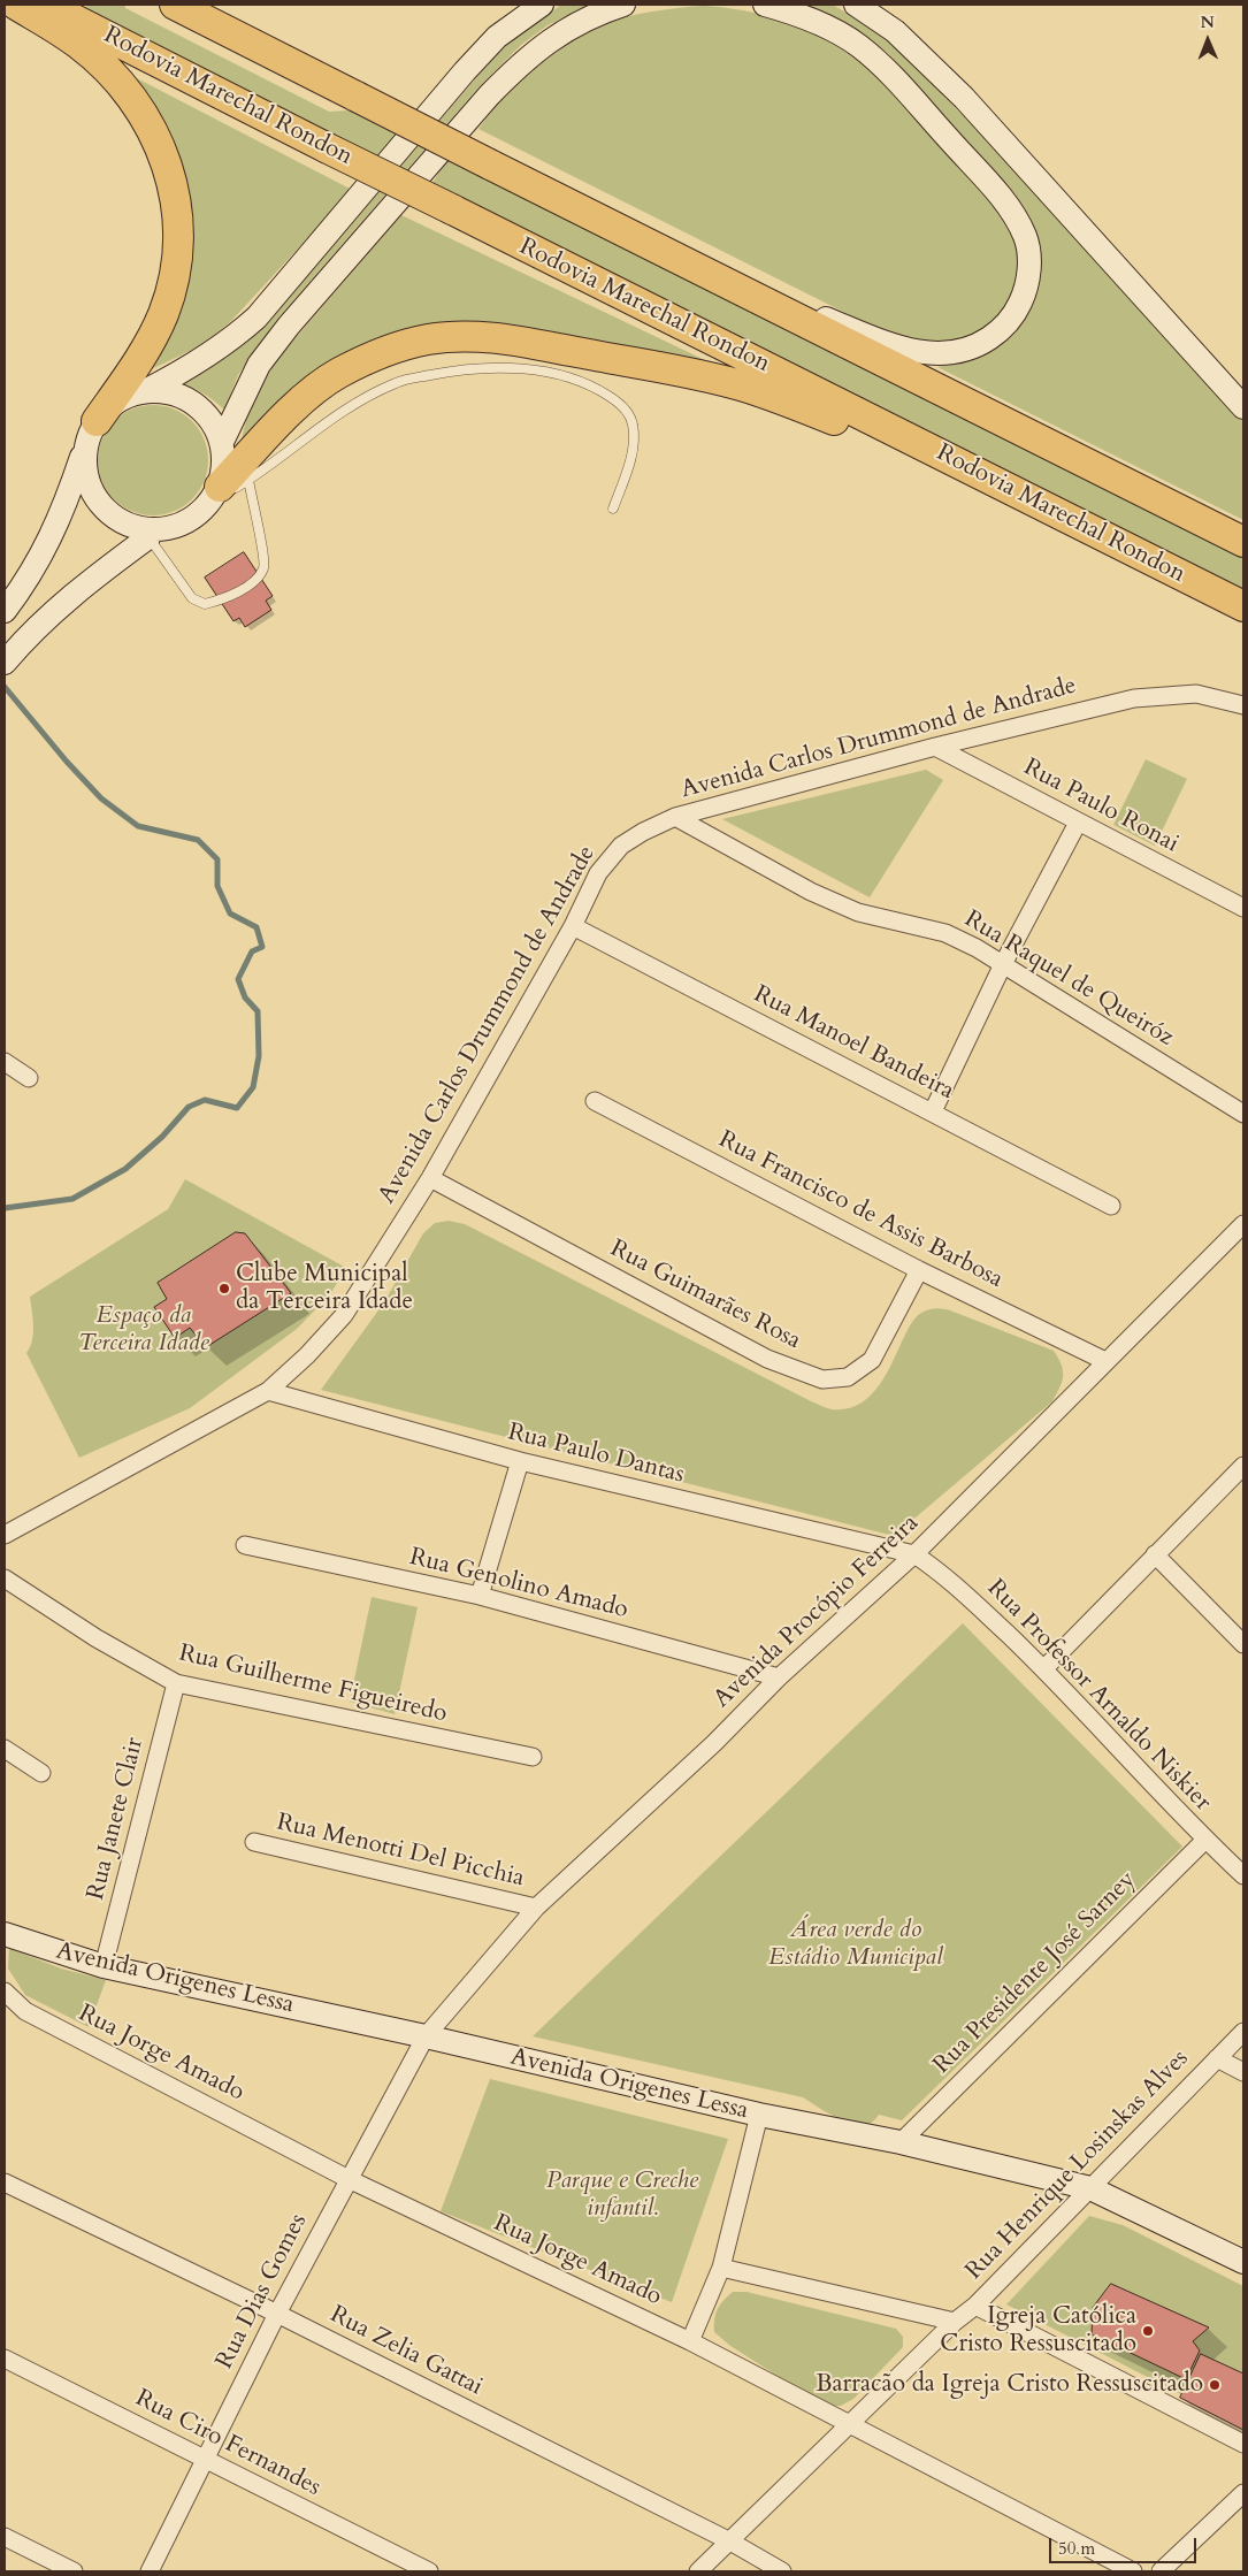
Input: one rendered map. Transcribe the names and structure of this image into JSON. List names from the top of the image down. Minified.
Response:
{"streets":{"highway":["Rodovia Marechal Rondon"],"street":["Avenida Carlos Drummond de Andrade","Rua Paulo Ronai","Rua Raquel de Queiróz","Rua Manoel Bandeira","Rua Francisco de Assis Barbosa","Rua Guimarães Rosa","Rua Paulo Dantas","Rua Genolino Amado","Avenida Procópio Ferreira","Rua Guilherme Figueiredo","Rua Professor Arnaldo Niskier","Rua Janete Clair","Rua Menotti Del Picchia","Rua Presidente José Sarney","Avenida Origenes Lessa","Rua Jorge Amado","Rua Henrique Losinskas Alves","Rua Dias Gomes","Rua Zelia Gattai","Rua Ciro Fernandes"]},"crossings":[["Avenida Carlos Drummond de Andrade","Rua Paulo Ronai"],["Avenida Carlos Drummond de Andrade","Rua Raquel de Queiróz"],["Avenida Carlos Drummond de Andrade","Rua Manoel Bandeira"],["Avenida Carlos Drummond de Andrade","Rua Guimarães Rosa"],["Avenida Carlos Drummond de Andrade","Rua Paulo Dantas"],["Rua Francisco de Assis Barbosa","Rua Guimarães Rosa"],["Rua Francisco de Assis Barbosa","Avenida Procópio Ferreira"],["Rua Paulo Dantas","Avenida Procópio Ferreira"],["Rua Paulo Dantas","Rua Professor Arnaldo Niskier"],["Rua Genolino Amado","Avenida Procópio Ferreira"],["Avenida Procópio Ferreira","Rua Professor Arnaldo Niskier"],["Avenida Procópio Ferreira","Rua Menotti Del Picchia"],["Avenida Procópio Ferreira","Avenida Origenes Lessa"],["Avenida Procópio Ferreira","Rua Dias Gomes"],["Rua Guilherme Figueiredo","Rua Janete Clair"],["Rua Professor Arnaldo Niskier","Rua Presidente José Sarney"],["Rua Janete Clair","Avenida Origenes Lessa"],["Rua Presidente José Sarney","Avenida Origenes Lessa"],["Avenida Origenes Lessa","Rua Henrique Losinskas Alves"],["Avenida Origenes Lessa","Rua Dias Gomes"],["Rua Jorge Amado","Rua Henrique Losinskas Alves"],["Rua Jorge Amado","Rua Dias Gomes"],["Rua Henrique Losinskas Alves","Rua Zelia Gattai"],["Rua Dias Gomes","Rua Zelia Gattai"],["Rua Dias Gomes","Rua Ciro Fernandes"]],"parks":["Espaço da Terceira Idade","Área verde do Estádio Municipal","Parque e Creche infantil."],"places":["Clube Municipal da Terceira Idade","Igreja Católica Cristo Ressuscitado","Barracão da Igreja Cristo Ressuscitado"],"scale_bar":"50 m","north":"top"}
